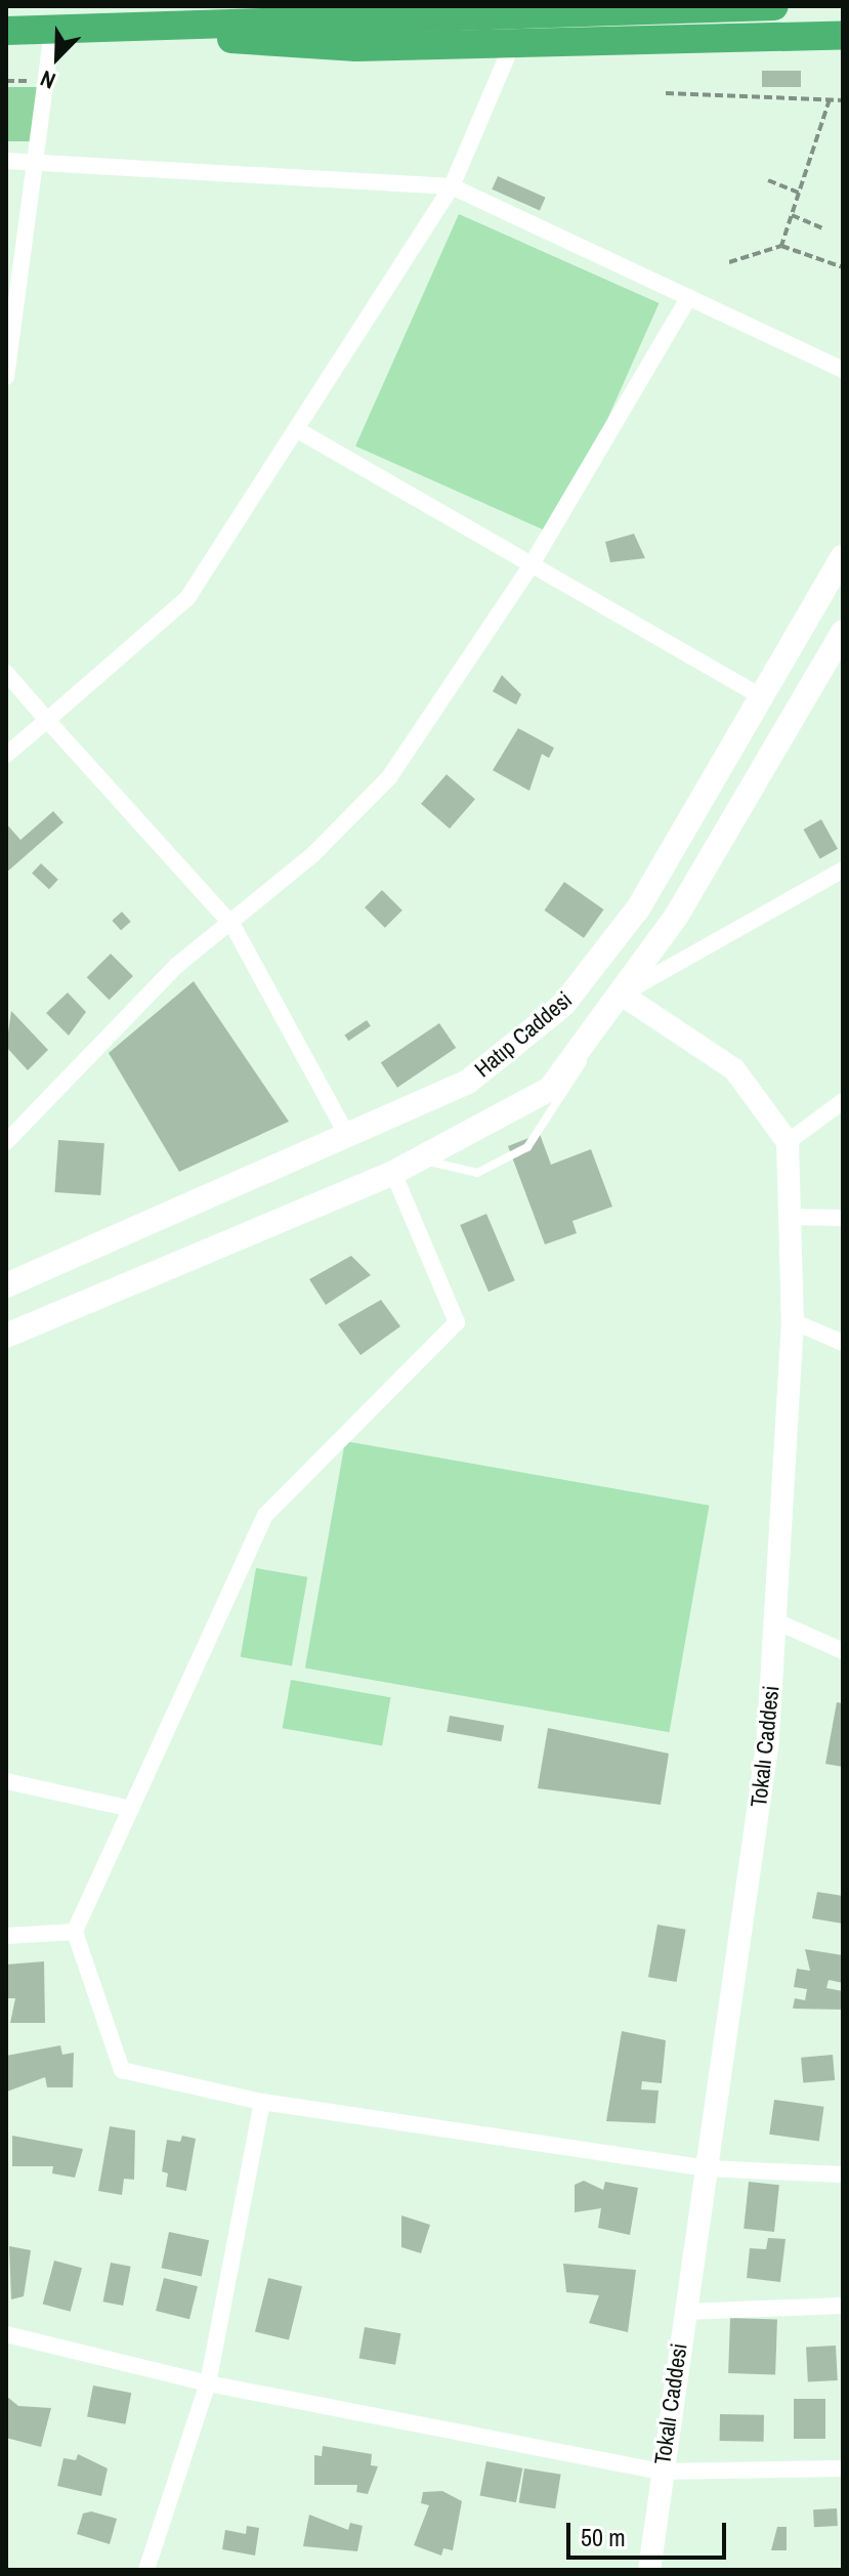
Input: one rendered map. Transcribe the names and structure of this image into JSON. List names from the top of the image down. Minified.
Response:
{"streets":{"main road":["Hatıp Caddesi"],"street":["Tokalı Caddesi"]},"scale_bar":"50 m","north":"bottom left"}
